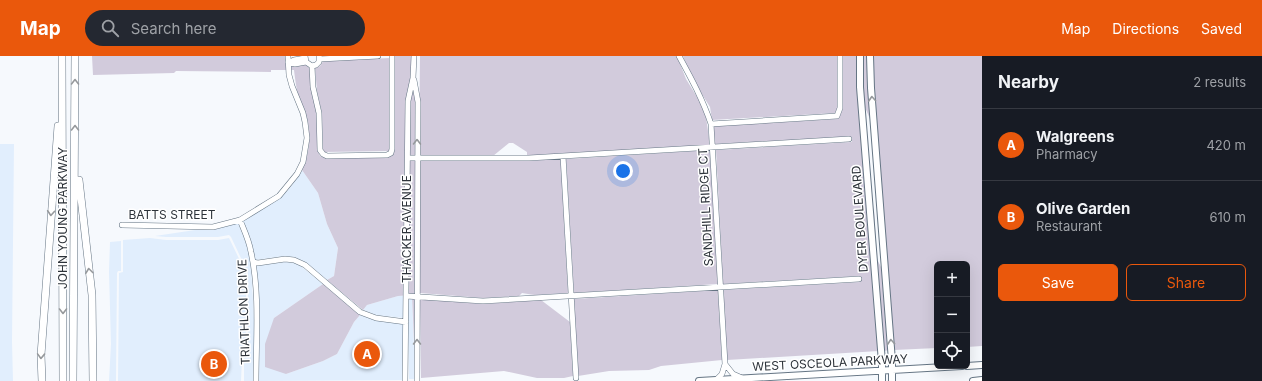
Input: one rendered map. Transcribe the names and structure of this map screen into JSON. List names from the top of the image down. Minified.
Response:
{"streets":{"highway":["JOHN YOUNG PARKWAY"],"main road":["DYER BOULEVARD","WEST OSCEOLA PARKWAY"],"street":["SANDHILL RIDGE CT","BATTS STREET","THACKER AVENUE","TRIATHLON DRIVE"]},"crossings":[["BATTS STREET","TRIATHLON DRIVE"],["DYER BOULEVARD","WEST OSCEOLA PARKWAY"]],"page":{"header":"Map","search":"Search here","nav":["Map","Directions","Saved"],"heading":["Nearby","2 results"],"list":[{"mark":"A","name":"Walgreens","note":"Pharmacy","value":"420 m"},{"mark":"B","name":"Olive Garden","note":"Restaurant","value":"610 m"}],"buttons":["Save","Share"],"map_buttons":["+","−"],"pins":["A","B"]}}
